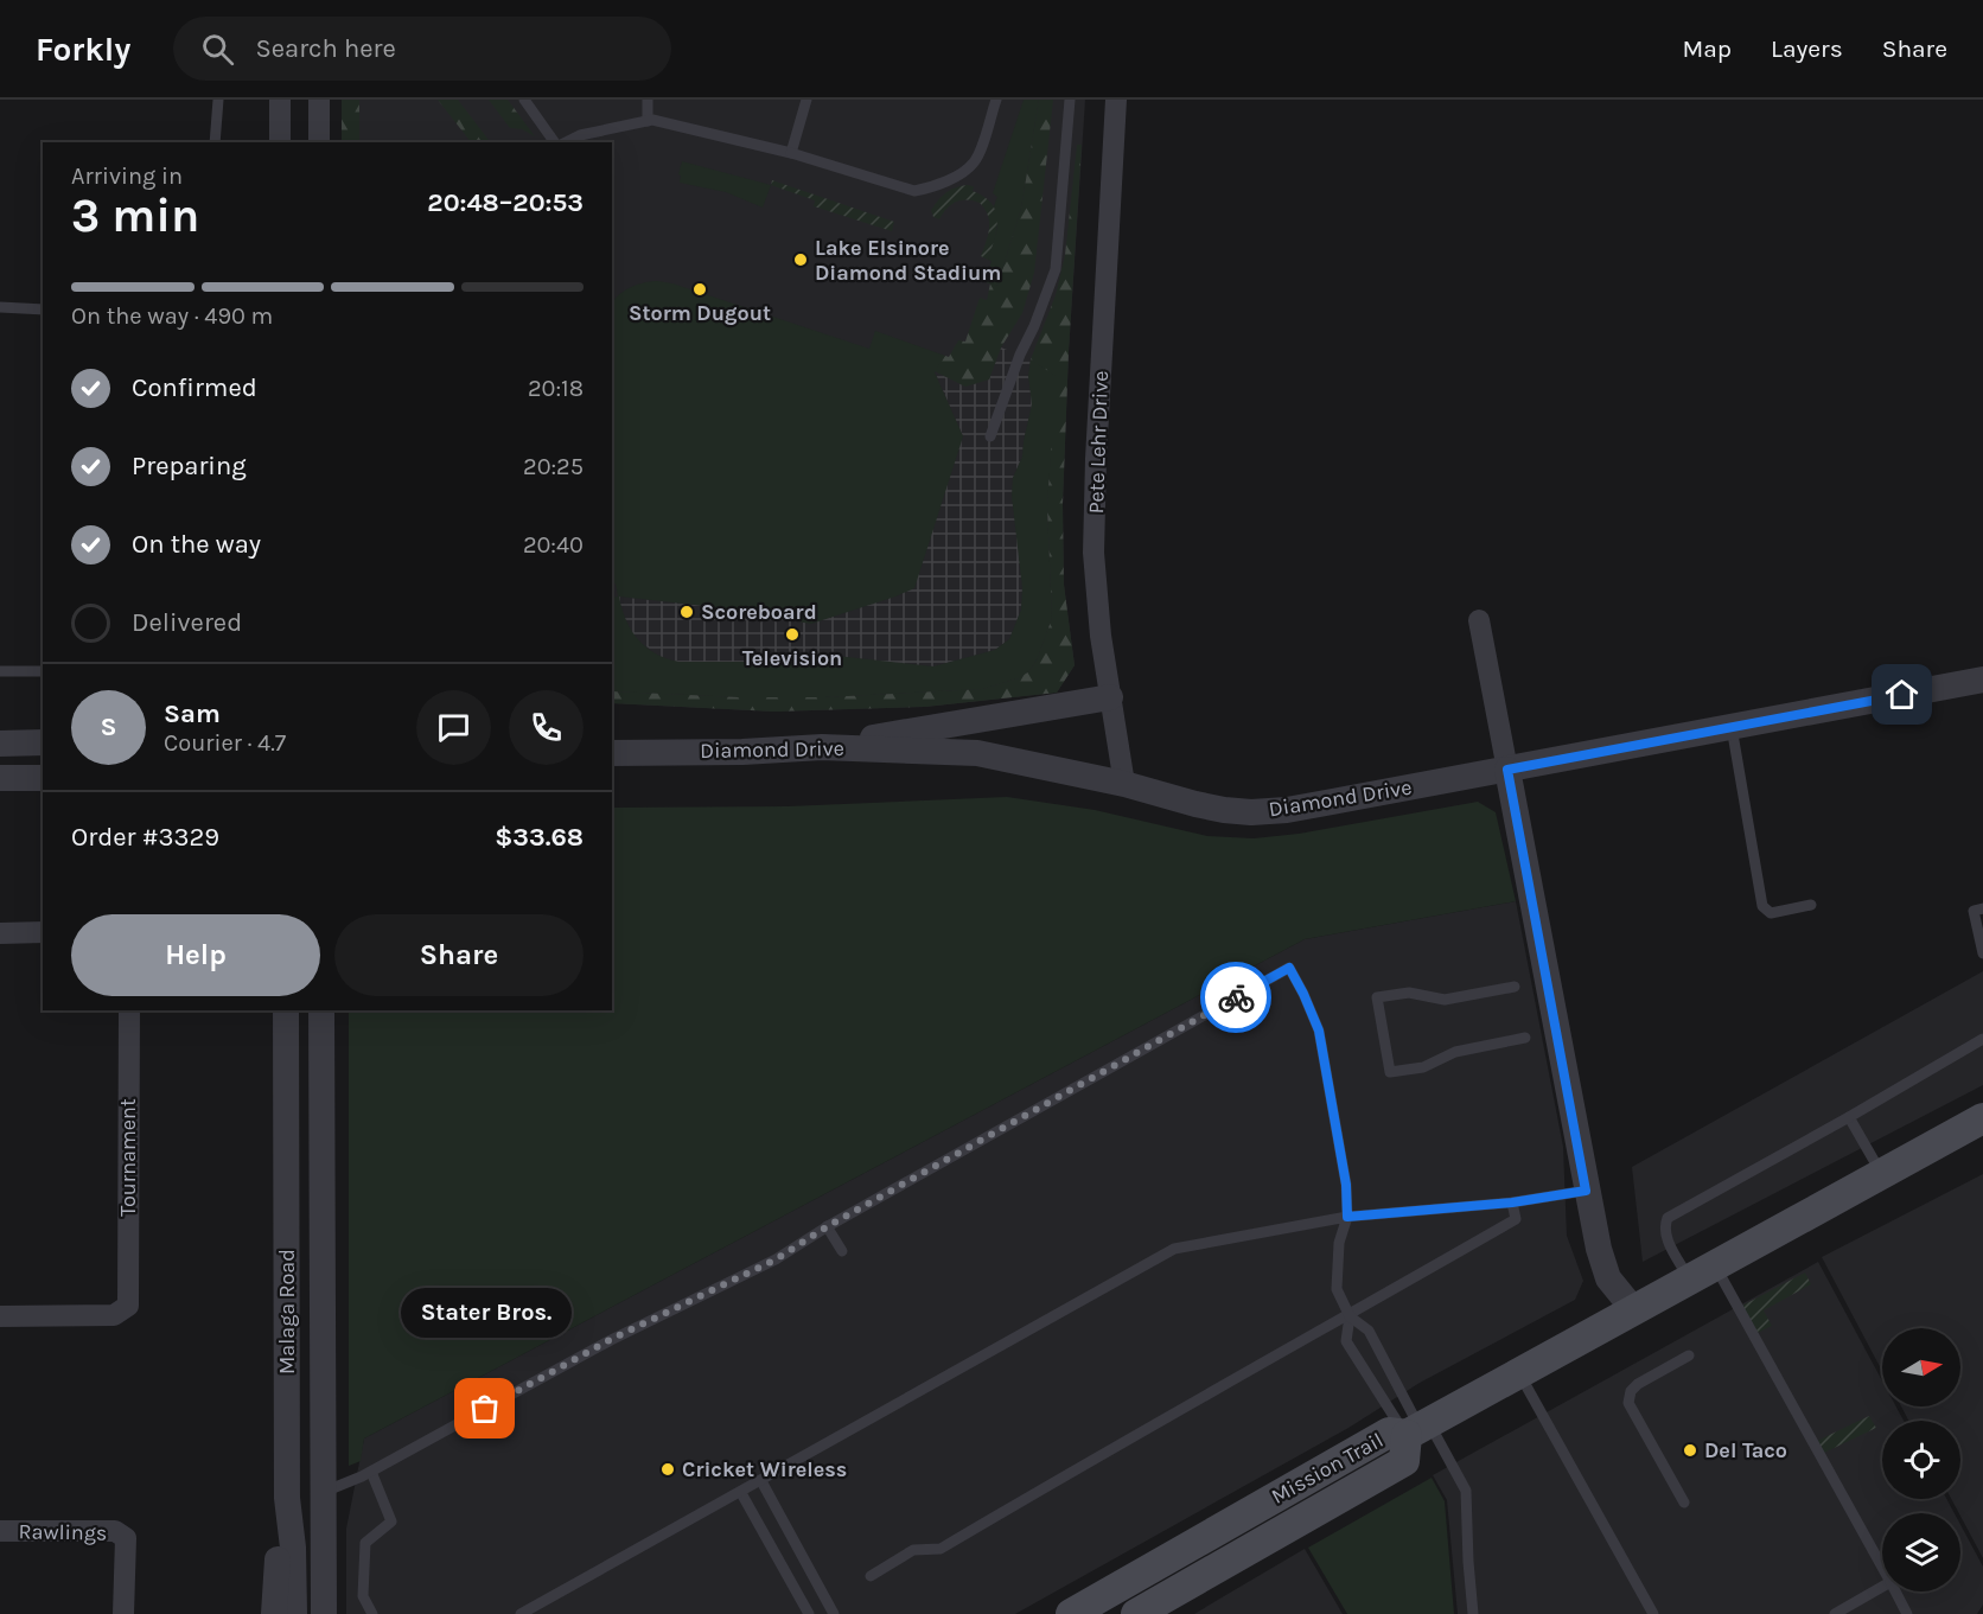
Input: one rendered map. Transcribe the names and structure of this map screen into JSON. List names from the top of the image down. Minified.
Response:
{"streets":{"main road":["Mission Trail"],"street":["Pete Lehr Drive","Diamond Drive","Tournament","Malaga Road","Rawlings"]},"crossings":[["Pete Lehr Drive","Diamond Drive"]],"places":["Lake Elsinore Diamond Stadium","Storm Dugout","Scoreboard","Television","Stater Bros.","Del Taco","Cricket Wireless"],"north":"right","page":{"header":"Forkly","search":"Search here","nav":["Map","Layers","Share"],"heading":["3 min","Arriving in","20:48–20:53"],"panel":["Sam","Courier · 4.7","Order #3329","$33.68"],"bar":"On the way · 490 m","list":[["Confirmed","20:18"],["Preparing","20:25"],["On the way","20:40"],"Delivered"],"round":"S","buttons":["Help","Share"],"bubble":"Stater Bros."}}
